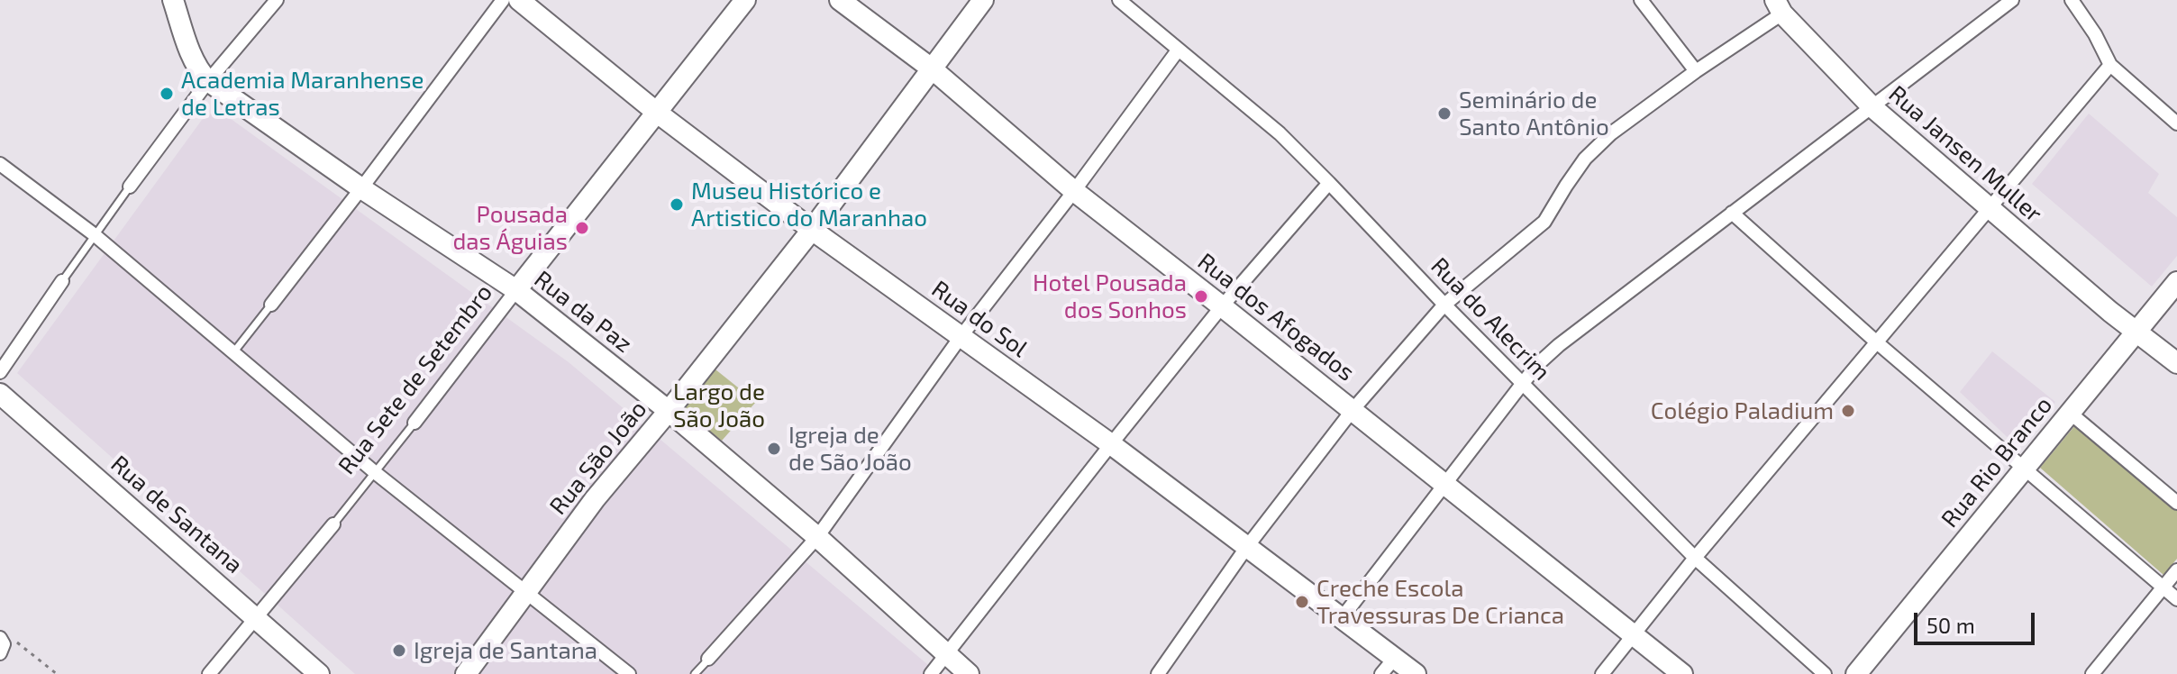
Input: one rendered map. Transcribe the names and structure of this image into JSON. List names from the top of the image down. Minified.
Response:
{"streets":{"street":["Rua Jansen Muller","Rua da Paz","Rua dos Afogados","Rua do Sol","Rua do Alecrim","Rua Sete de Setembro","Rua São João","Rua Rio Branco","Rua de Santana"]},"crossings":[["Rua Jansen Muller","Rua Rio Branco"],["Rua da Paz","Rua Sete de Setembro"],["Rua da Paz","Rua São João"],["Rua dos Afogados","Rua São João"],["Rua do Sol","Rua Sete de Setembro"],["Rua do Sol","Rua São João"],["Rua Sete de Setembro","Rua de Santana"]],"parks":["Largo de São João"],"places":["Academia Maranhense de Letras","Seminário de Santo Antônio","Museu Histórico e Artistico do Maranhao","Pousada das Águias","Hotel Pousada dos Sonhos","Colégio Paladium","Igreja de de São João","Creche Escola Travessuras De Crianca","Igreja de Santana"],"scale_bar":"50 m"}
